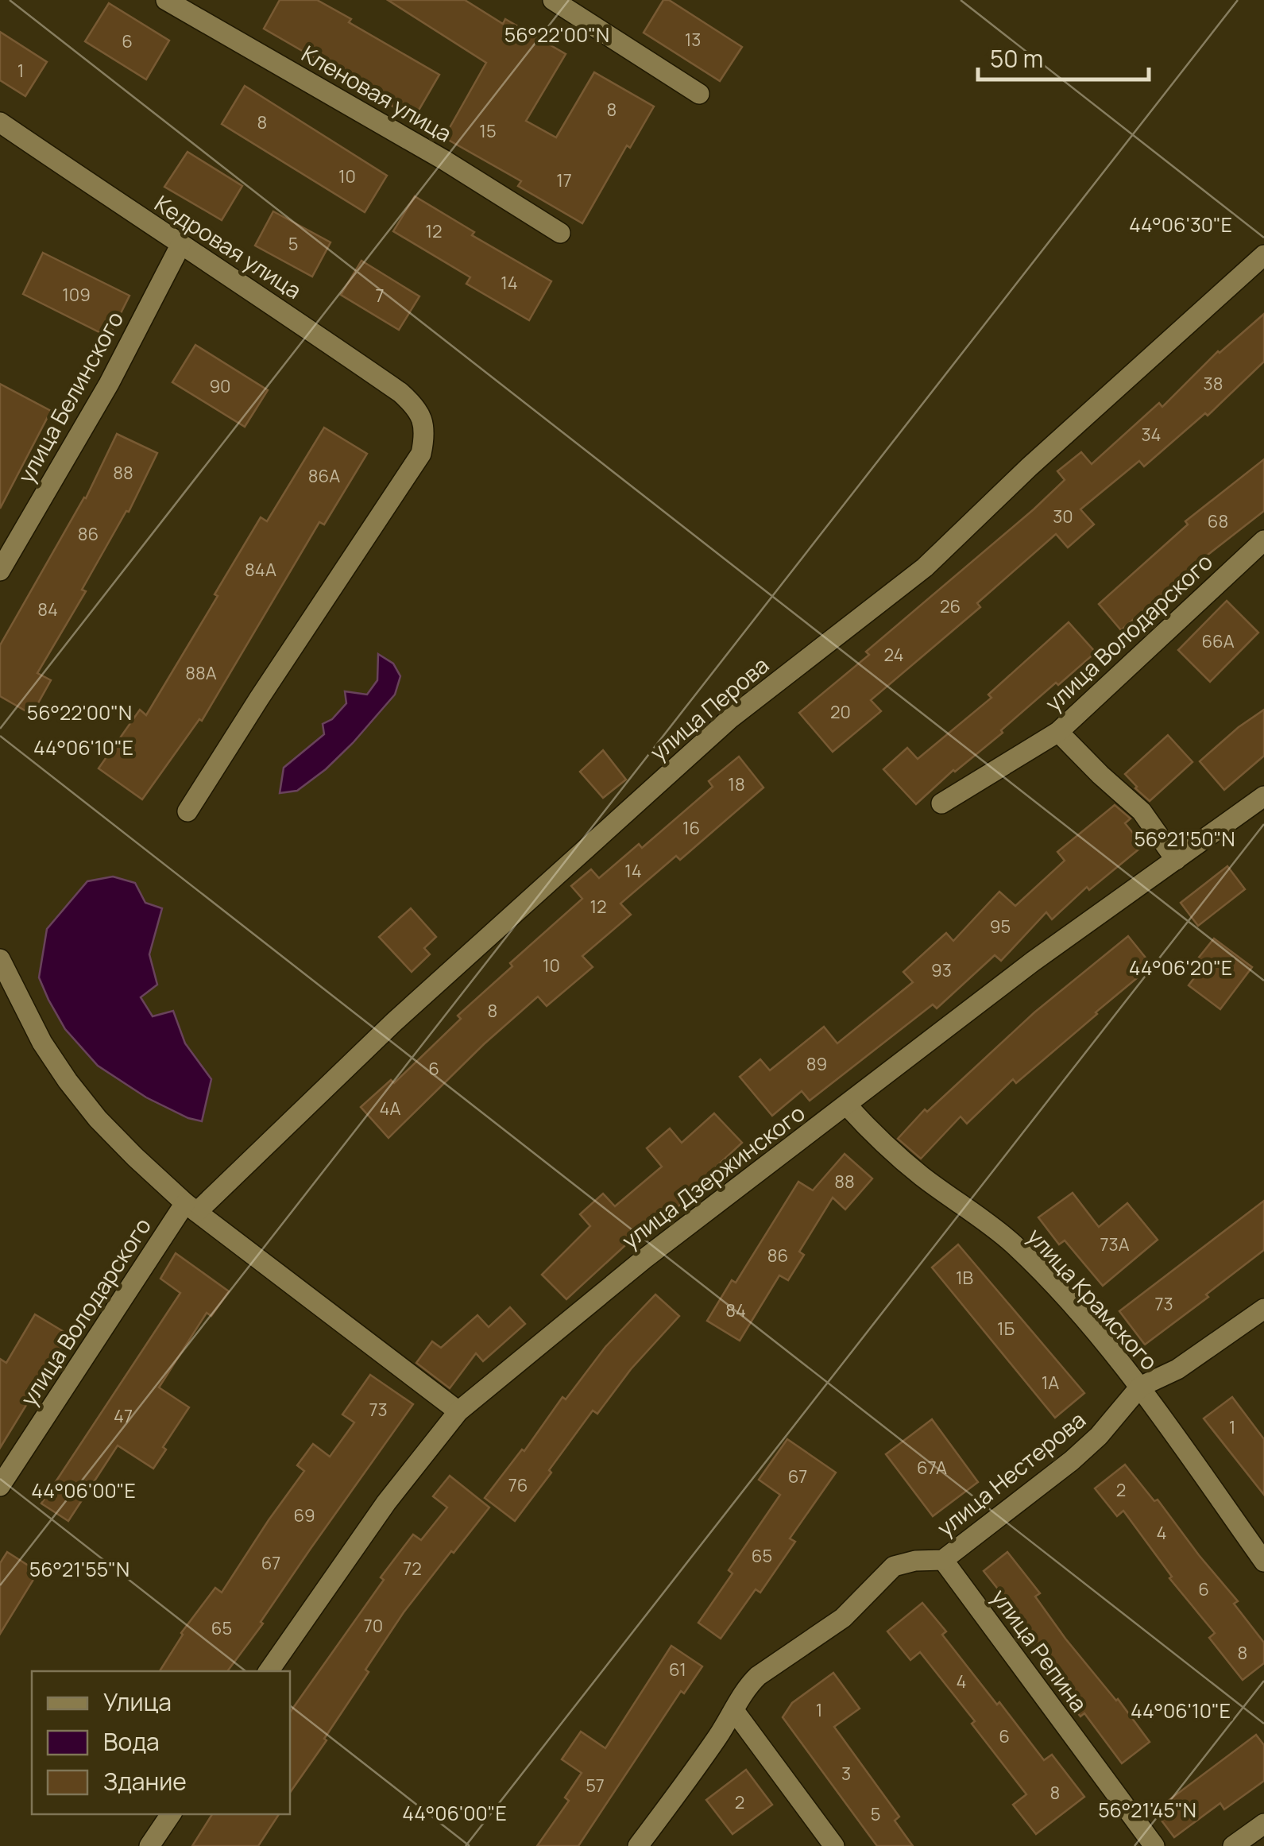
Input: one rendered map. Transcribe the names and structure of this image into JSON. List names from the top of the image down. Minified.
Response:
{"streets":{"street":["Кленовая улица","Кедровая улица","улица Белинского","улица Володарского","улица Перова","улица Дзержинского","улица Крамского","улица Нестерова","улица Репина"]},"crossings":[["Кедровая улица","улица Белинского"],["улица Володарского","улица Перова"],["улица Дзержинского","улица Крамского"],["улица Крамского","улица Нестерова"],["улица Нестерова","улица Репина"]],"house_numbers":["13","6","1","8","8","15","10","17","12","5","14","109","7","38","90","34","88","86А","30","68","86","84А","26","84","66А","24","88А","20","18","16","14","12","95","10","93","8","89","6","4А","88","73А","86","1В","73","84","1Б","1А","73","47","1","67А","67","76","2","69","4","65","67","72","6","70","65","8","61","4","1","6","3","57","8","2","5"],"legend":["Улица","Вода","Здание"],"scale_bar":"50 m","coordinates":["56°22'00\"N","44°06'30\"E","44°06'10\"E","56°21'50\"N","44°06'20\"E","44°06'00\"E","56°21'55\"N","56°21'45\"N"]}
